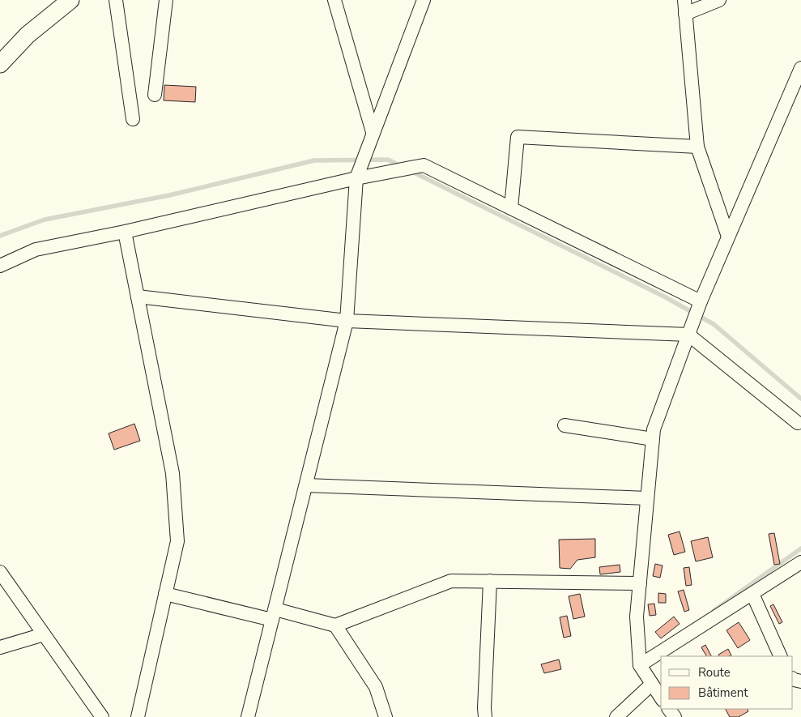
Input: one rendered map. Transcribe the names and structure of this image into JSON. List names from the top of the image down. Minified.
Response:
{"legend":["Route","Bâtiment"]}
